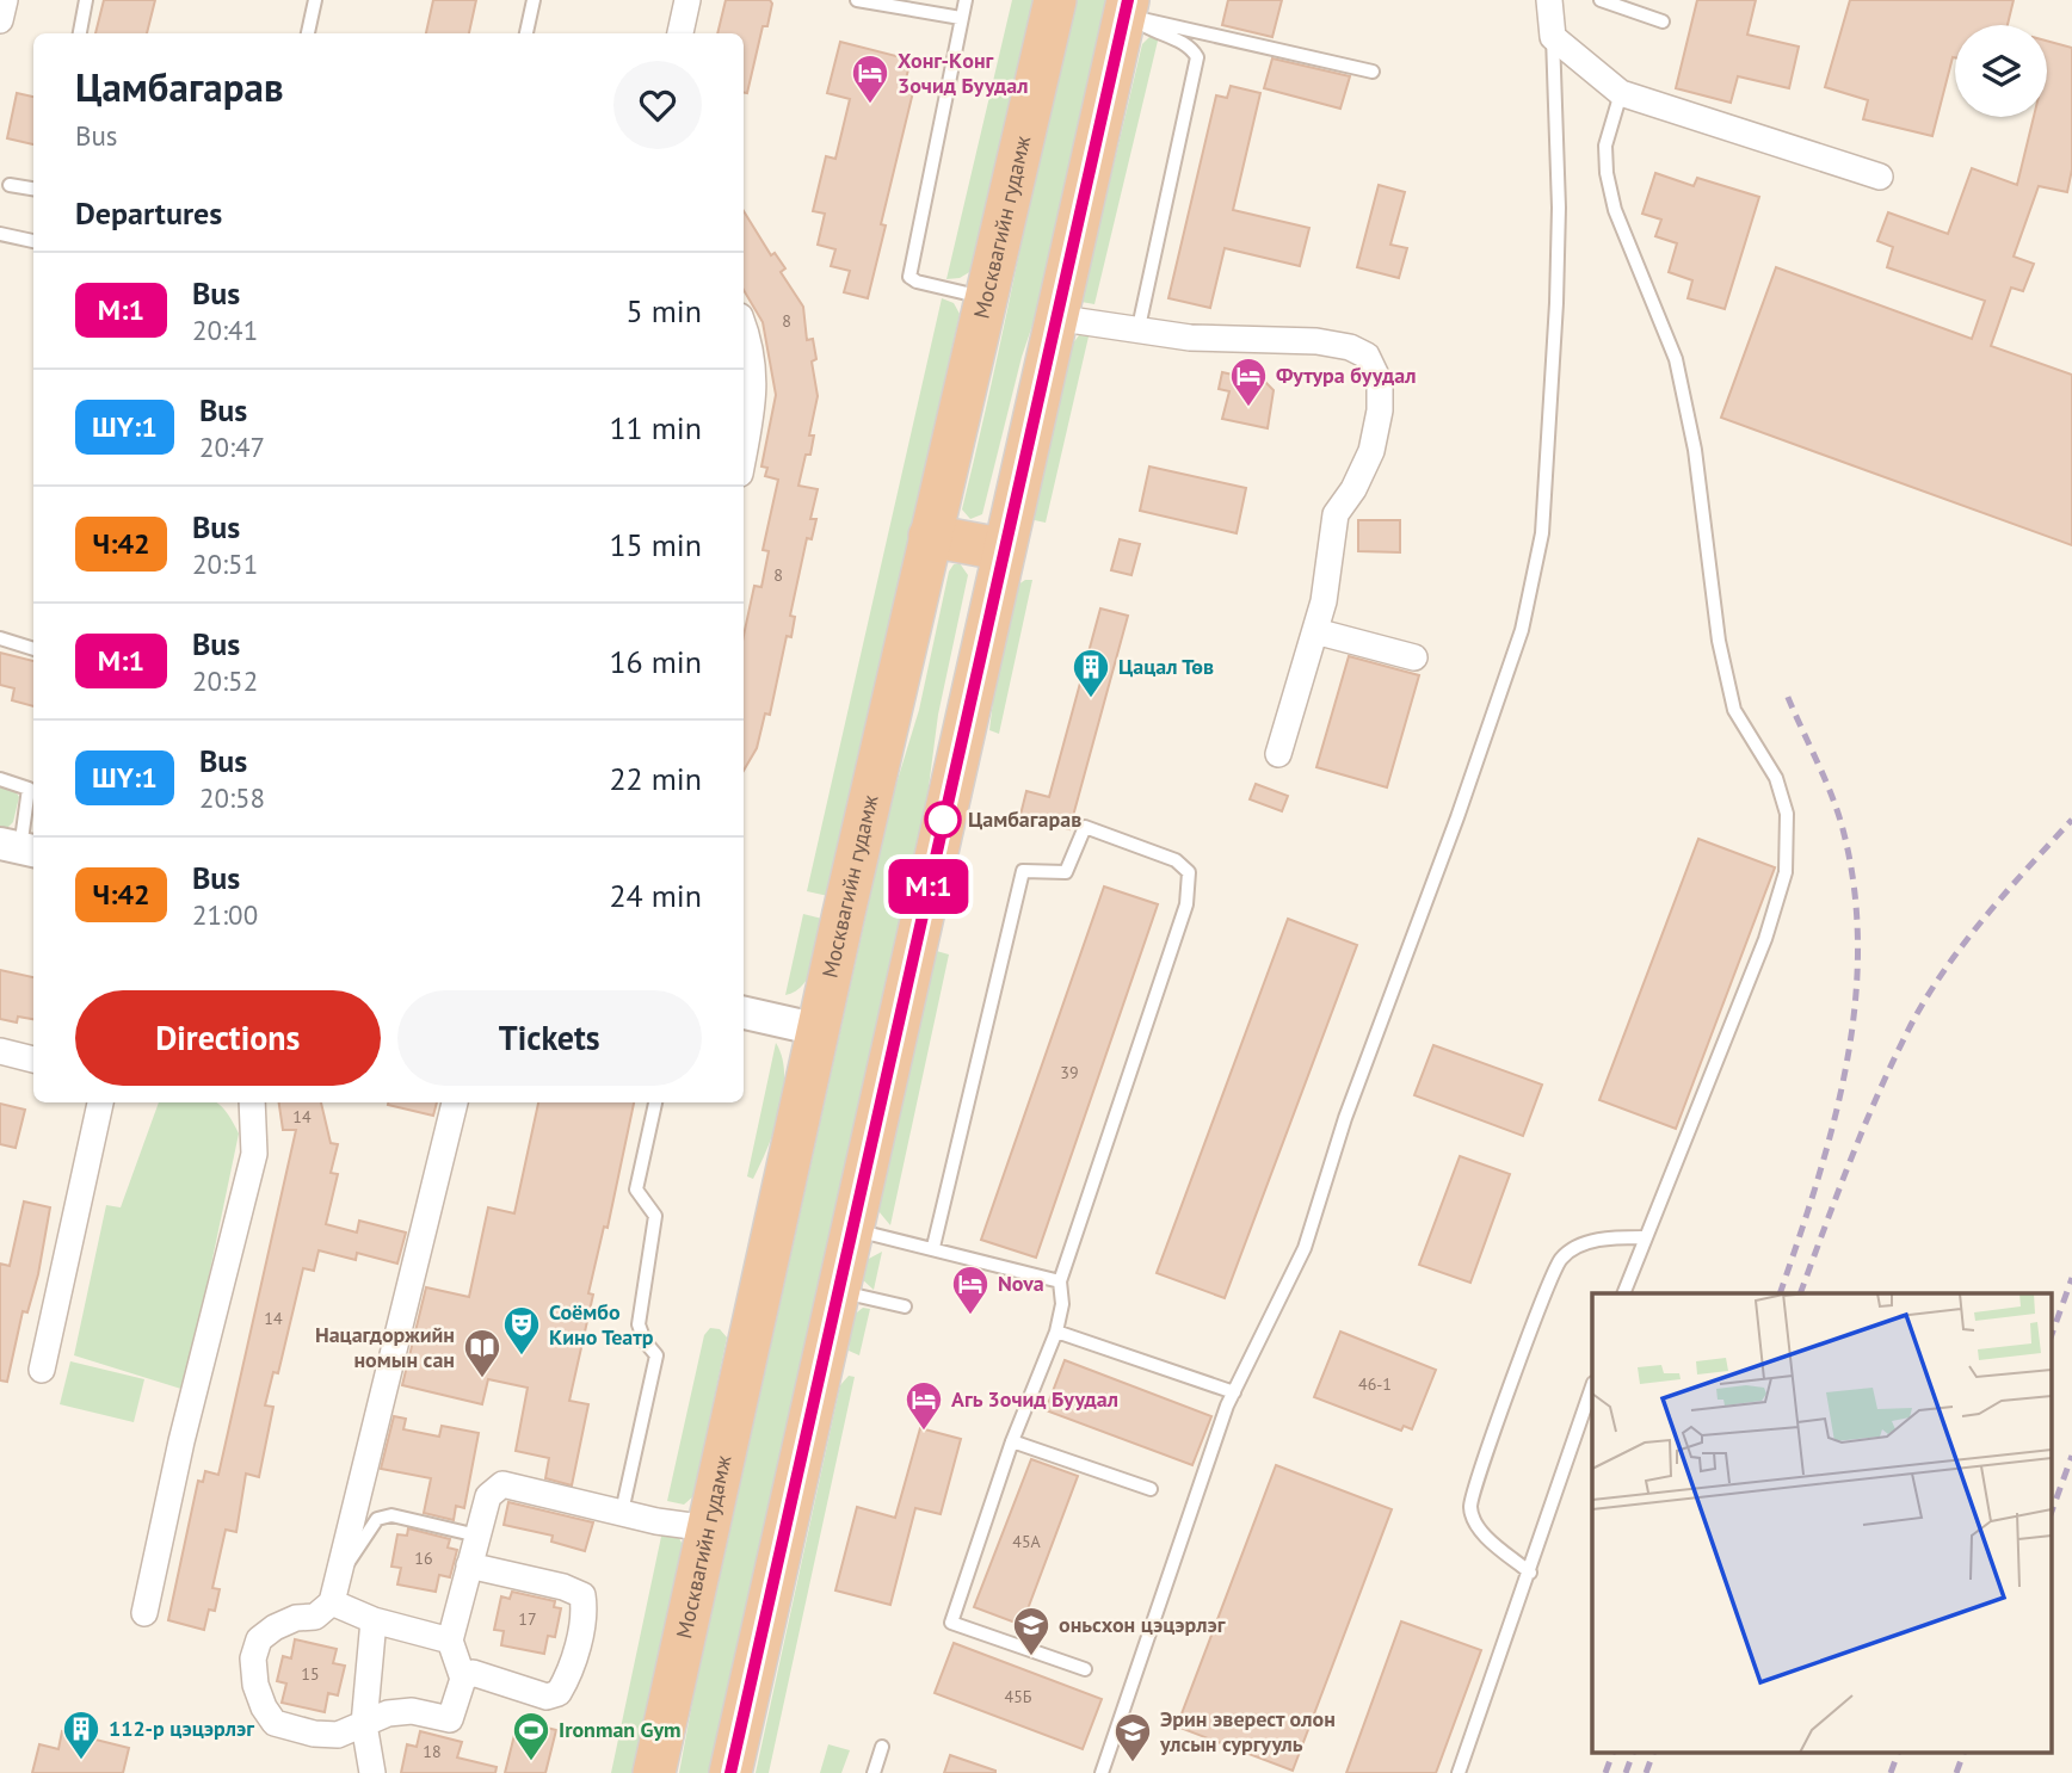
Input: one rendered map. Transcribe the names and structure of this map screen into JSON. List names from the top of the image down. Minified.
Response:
{"streets":{"highway":["Москвагийн гудамж"]},"places":{"hotel":["Хонг-Kонг 3очид Буудал","Футура буудал","Nova","Агь 3очид Буудал"],"building":["Цацал Төв","112-р цэцэрлэг"],"other":["Цамбагарав"],"theatre":["Соёмбо Кино Театр"],"library":["Нацагдоржийн номын сан"],"school or university":["оньсхон цэцэрлэг","Эрин эверест олон улсын сургууль"],"sports":["Ironman Gym"]},"lines":["bus line М:1"],"house_numbers":["8","8","39","14","14","46-1","45А","16","17","15","45Б","18"],"page":{"on_map":"М:1","heading":[["Цамбагарав","Bus"],"Departures"],"list":[{"mark":"М:1","name":"Bus","note":"20:41","value":"5 min"},{"mark":"ШҮ:1","name":"Bus","note":"20:47","value":"11 min"},{"mark":"Ч:42","name":"Bus","note":"20:51","value":"15 min"},{"mark":"М:1","name":"Bus","note":"20:52","value":"16 min"},{"mark":"ШҮ:1","name":"Bus","note":"20:58","value":"22 min"},{"mark":"Ч:42","name":"Bus","note":"21:00","value":"24 min"}],"buttons":["Directions","Tickets"]}}
